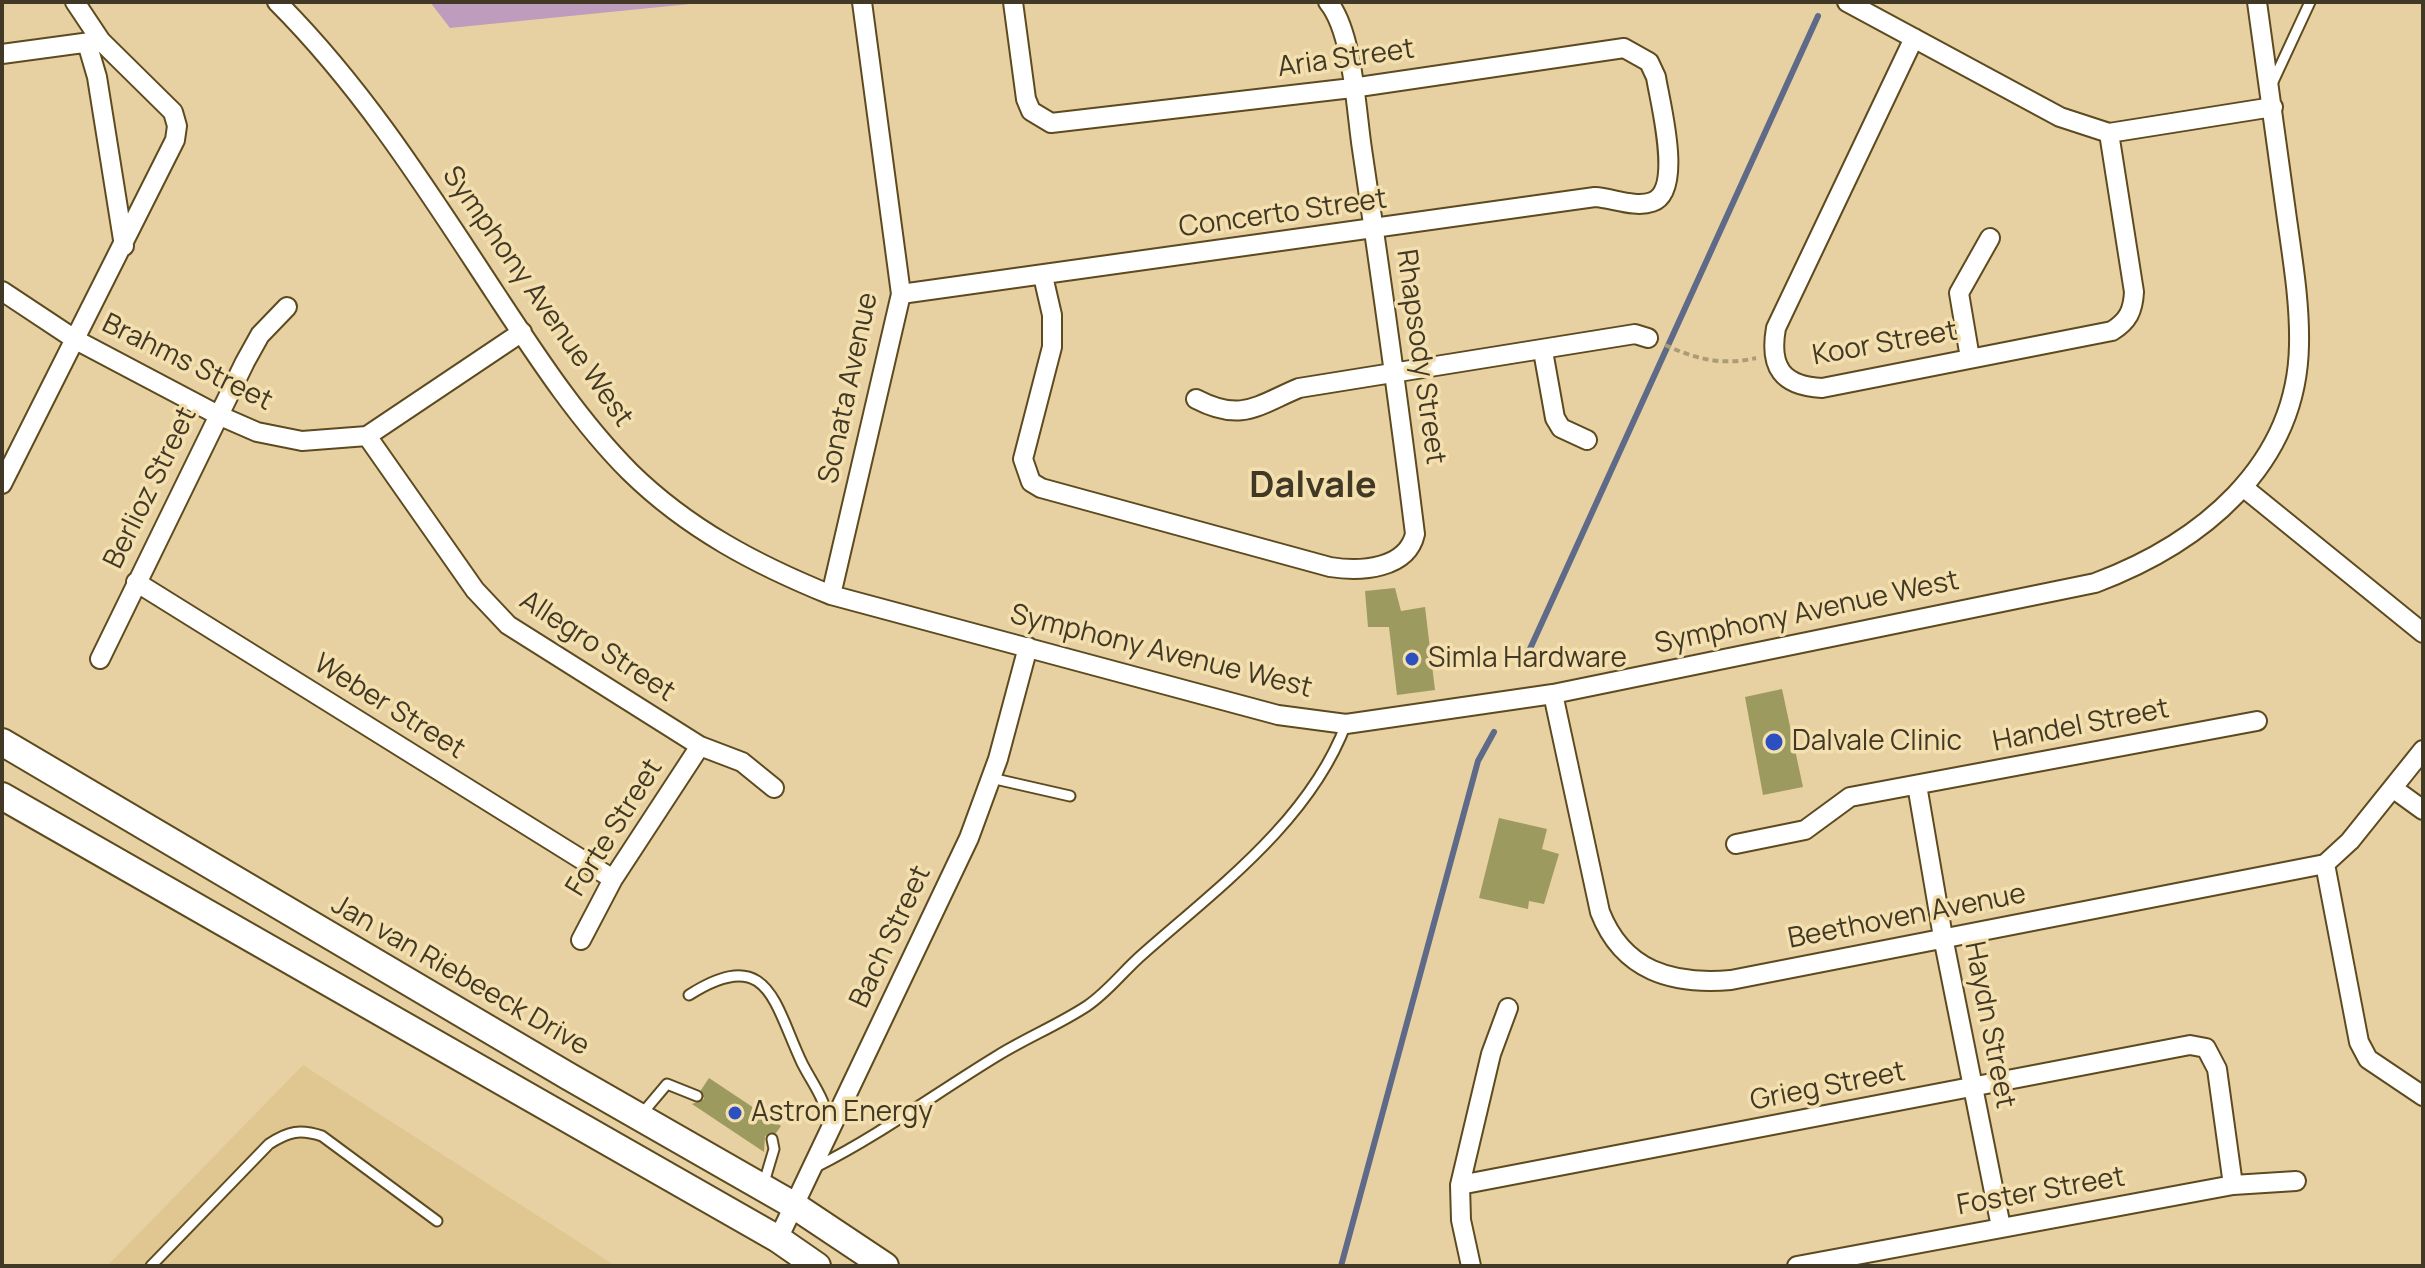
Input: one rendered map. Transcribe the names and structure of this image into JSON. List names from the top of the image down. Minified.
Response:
{"streets":{"main road":["Jan van Riebeeck Drive"],"street":["Aria Street","Concerto Street","Symphony Avenue West","Koor Street","Rhapsody Street","Brahms Street","Sonata Avenue","Berlioz Street","Allegro Street","Weber Street","Handel Street","Forte Street","Beethoven Avenue","Bach Street","Haydn Street","Grieg Street","Foster Street"]},"crossings":[["Aria Street","Concerto Street"],["Aria Street","Rhapsody Street"],["Concerto Street","Rhapsody Street"],["Concerto Street","Sonata Avenue"],["Symphony Avenue West","Brahms Street"],["Symphony Avenue West","Sonata Avenue"],["Symphony Avenue West","Beethoven Avenue"],["Symphony Avenue West","Bach Street"],["Brahms Street","Berlioz Street"],["Brahms Street","Allegro Street"],["Berlioz Street","Weber Street"],["Allegro Street","Forte Street"],["Weber Street","Forte Street"],["Handel Street","Haydn Street"],["Beethoven Avenue","Haydn Street"],["Bach Street","Jan van Riebeeck Drive"],["Haydn Street","Grieg Street"],["Haydn Street","Foster Street"],["Grieg Street","Foster Street"]],"districts":["Dalvale"],"places":["Simla Hardware","Dalvale Clinic","Astron Energy"]}
